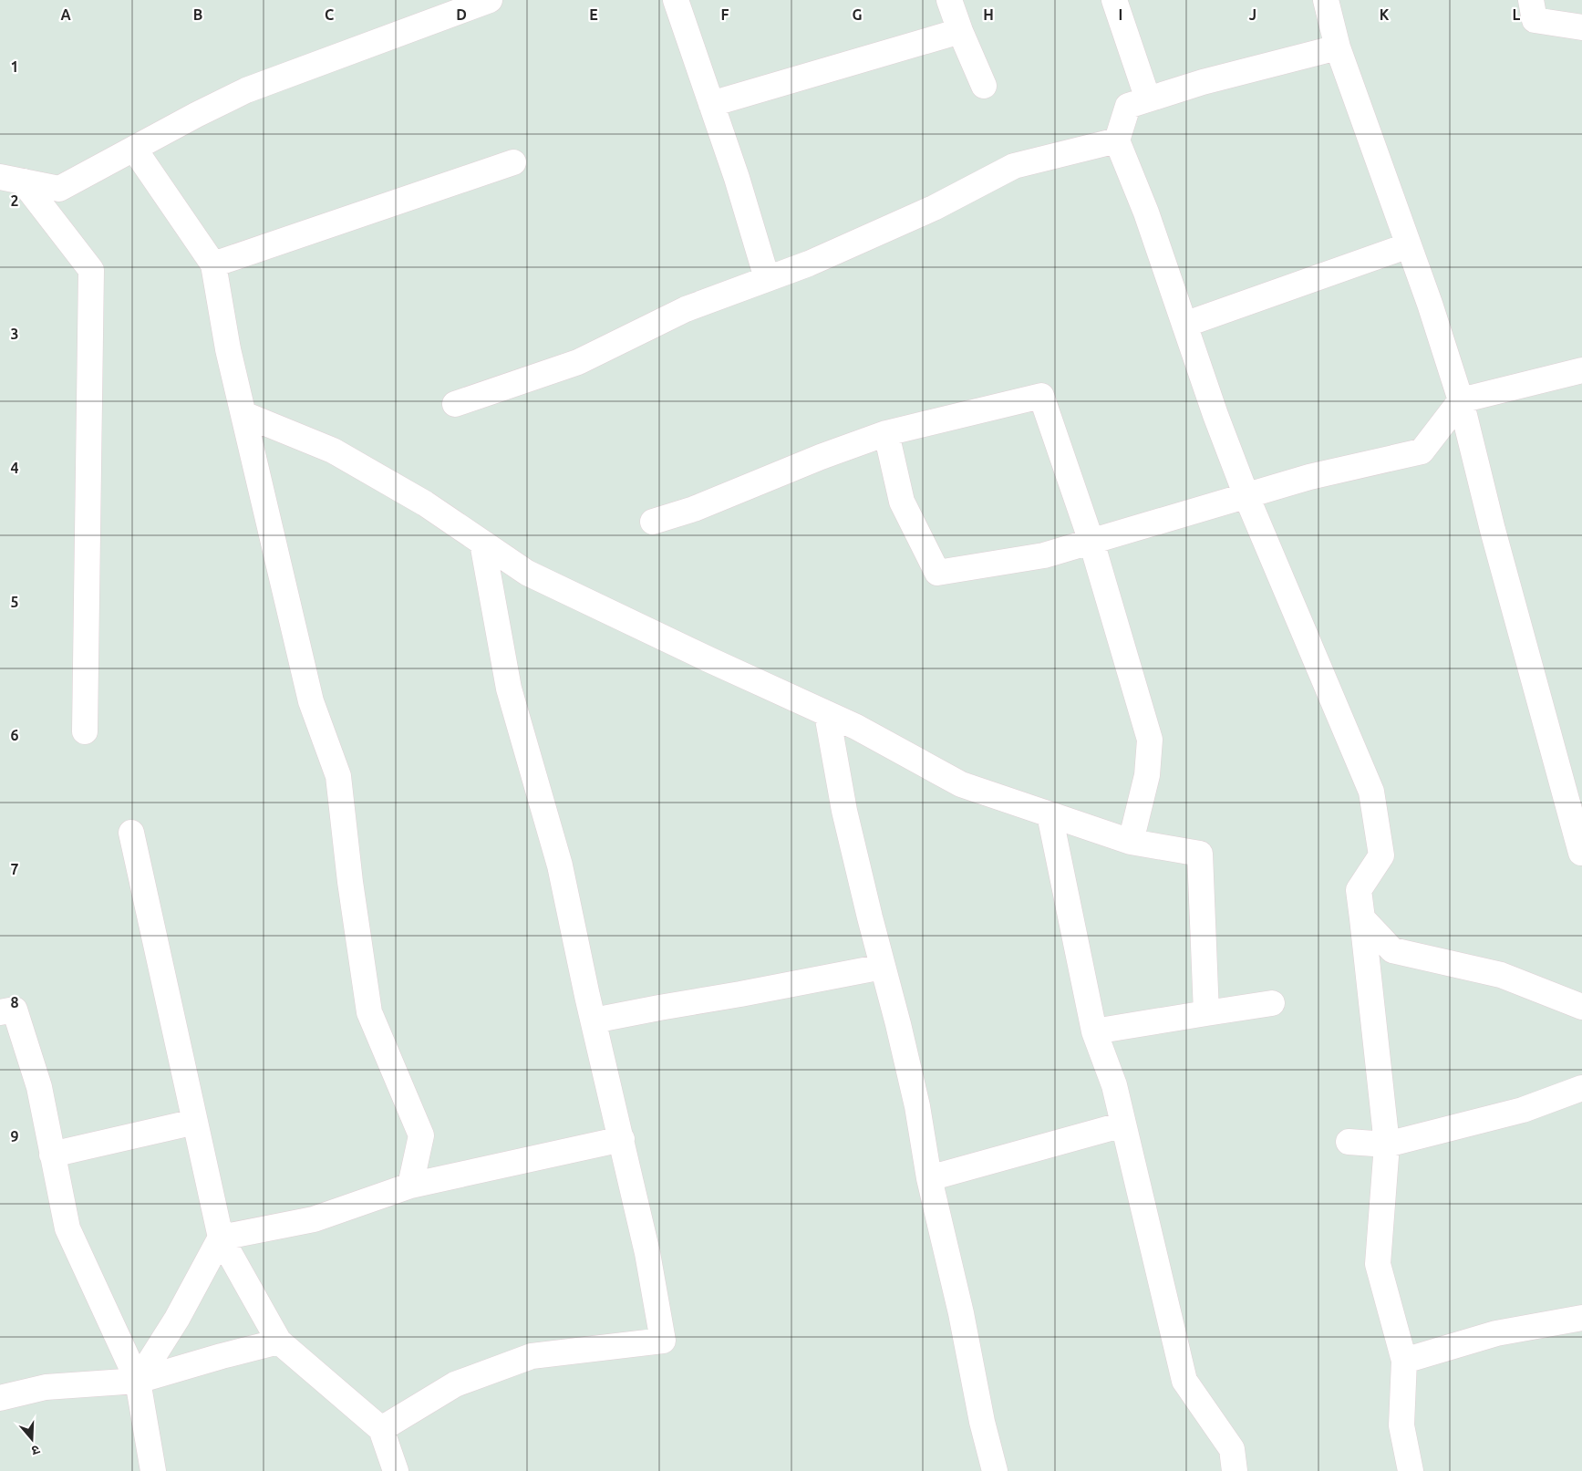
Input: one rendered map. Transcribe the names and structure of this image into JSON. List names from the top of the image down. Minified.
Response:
{"north":"bottom","grid":{"columns":["A","B","C","D","E","F","G","H","I","J","K","L"],"rows":["1","2","3","4","5","6","7","8","9"]}}
